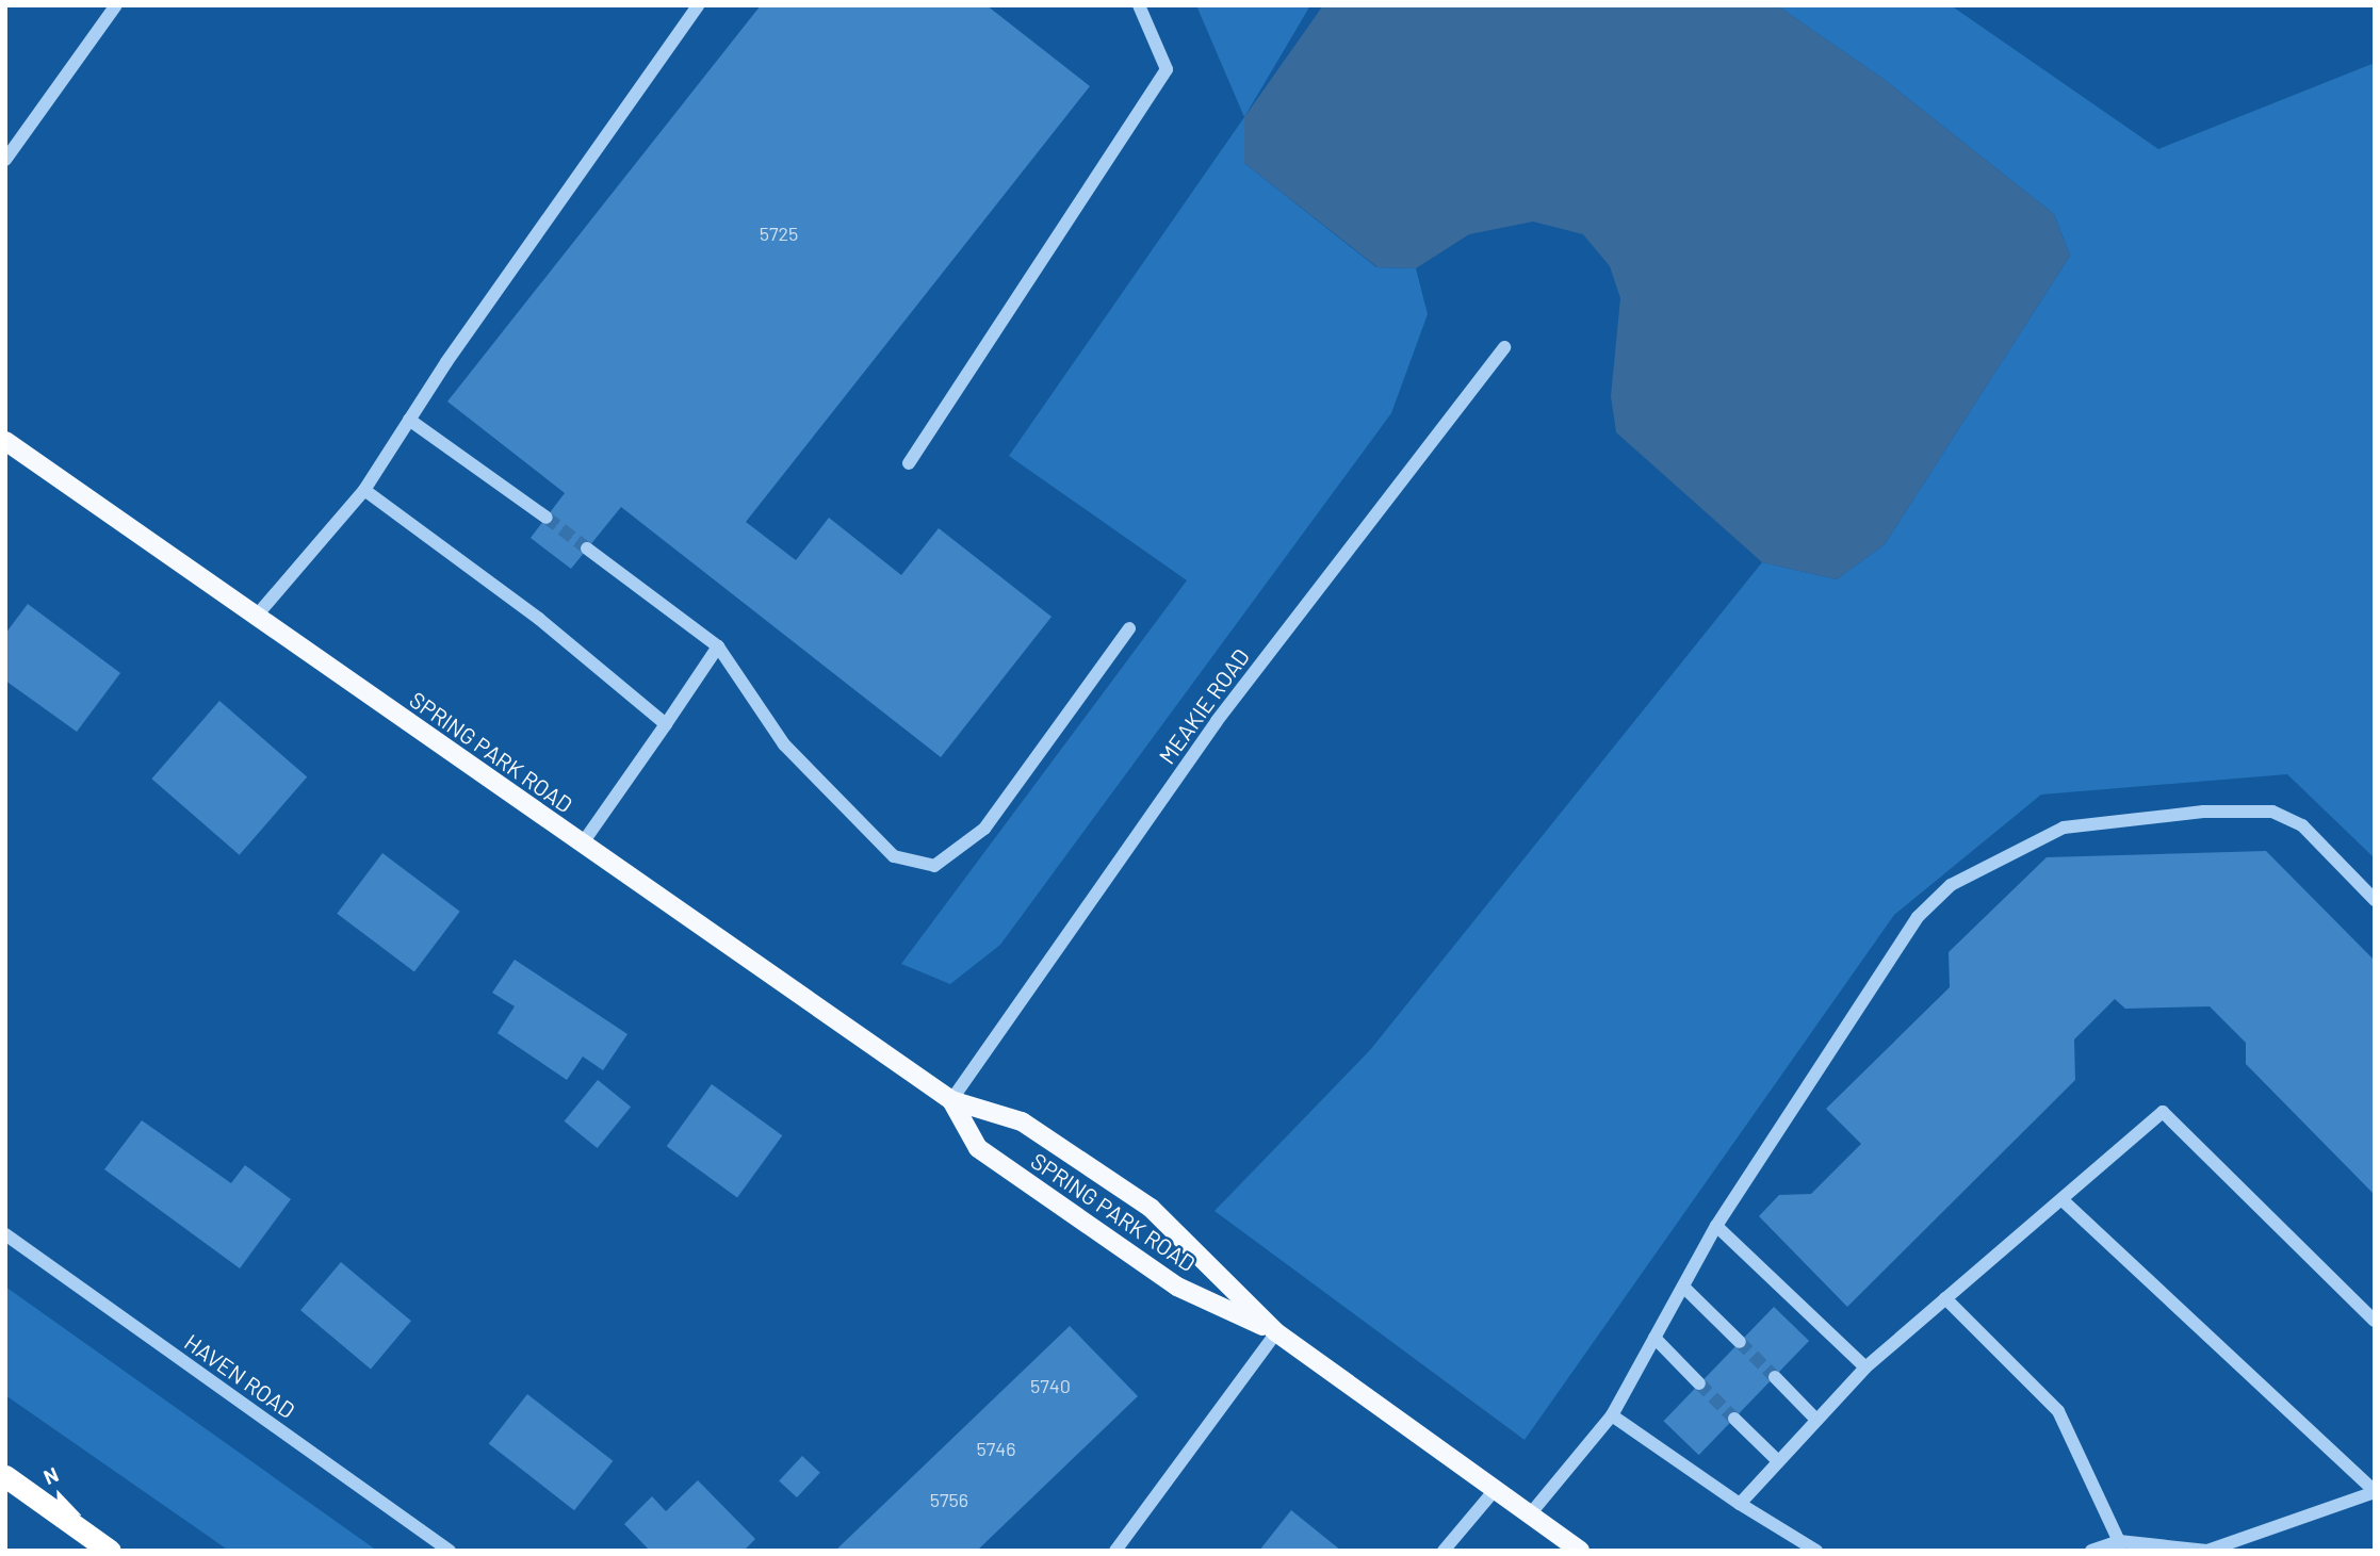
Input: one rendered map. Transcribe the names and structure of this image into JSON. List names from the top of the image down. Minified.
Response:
{"streets":{"main road":["SPRING PARK ROAD"],"street":["MEAKIE ROAD","HAVEN ROAD"]},"crossings":[["MEAKIE ROAD","SPRING PARK ROAD"]],"house_numbers":["5725","5740","5746","5756"],"north":"top left"}
